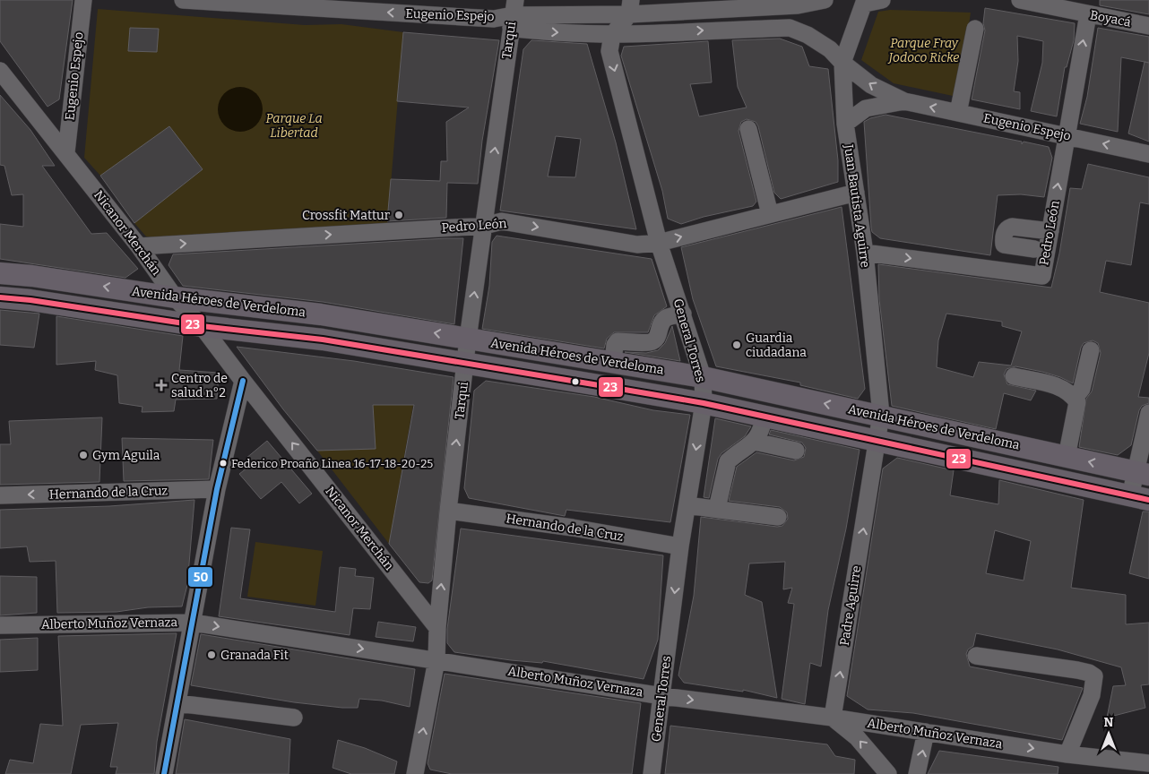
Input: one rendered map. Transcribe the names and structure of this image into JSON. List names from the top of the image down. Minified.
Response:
{"streets":{"main road":["Avenida Héroes de Verdeloma"],"street":["Eugenio Espejo","Boyacá","Tarqui","Juan Bautista Aguirre","Pedro León","Nicanor Merchán","General Torres","Hernando de la Cruz","Padre Aguirre","Alberto Muñoz Vernaza"]},"crossings":[["Eugenio Espejo","Tarqui"],["Eugenio Espejo","Juan Bautista Aguirre"],["Eugenio Espejo","Pedro León"],["Eugenio Espejo","Nicanor Merchán"],["Eugenio Espejo","General Torres"],["Boyacá","Pedro León"],["Tarqui","Pedro León"],["Tarqui","Nicanor Merchán"],["Tarqui","Avenida Héroes de Verdeloma"],["Tarqui","Hernando de la Cruz"],["Tarqui","Alberto Muñoz Vernaza"],["Juan Bautista Aguirre","Pedro León"],["Juan Bautista Aguirre","Avenida Héroes de Verdeloma"],["Juan Bautista Aguirre","Padre Aguirre"],["Pedro León","Nicanor Merchán"],["Pedro León","General Torres"],["Nicanor Merchán","Avenida Héroes de Verdeloma"],["Avenida Héroes de Verdeloma","General Torres"],["Avenida Héroes de Verdeloma","Padre Aguirre"],["General Torres","Hernando de la Cruz"],["General Torres","Alberto Muñoz Vernaza"],["Padre Aguirre","Alberto Muñoz Vernaza"]],"one_way":["Tarqui","Pedro León","Nicanor Merchán","General Torres","Hernando de la Cruz","Padre Aguirre","Alberto Muñoz Vernaza"],"parks":["Parque Fray Jodoco Ricke","Parque La Libertad"],"places":{"other":["Crossfit Mattur","Guardia ciudadana","Gym Aguila","Federico Proaño Linea 16-17-18-20-25","Granada Fit"],"health":["Centro de salud n°2"]},"lines":["transit line 23","transit line 50"],"north":"top"}
